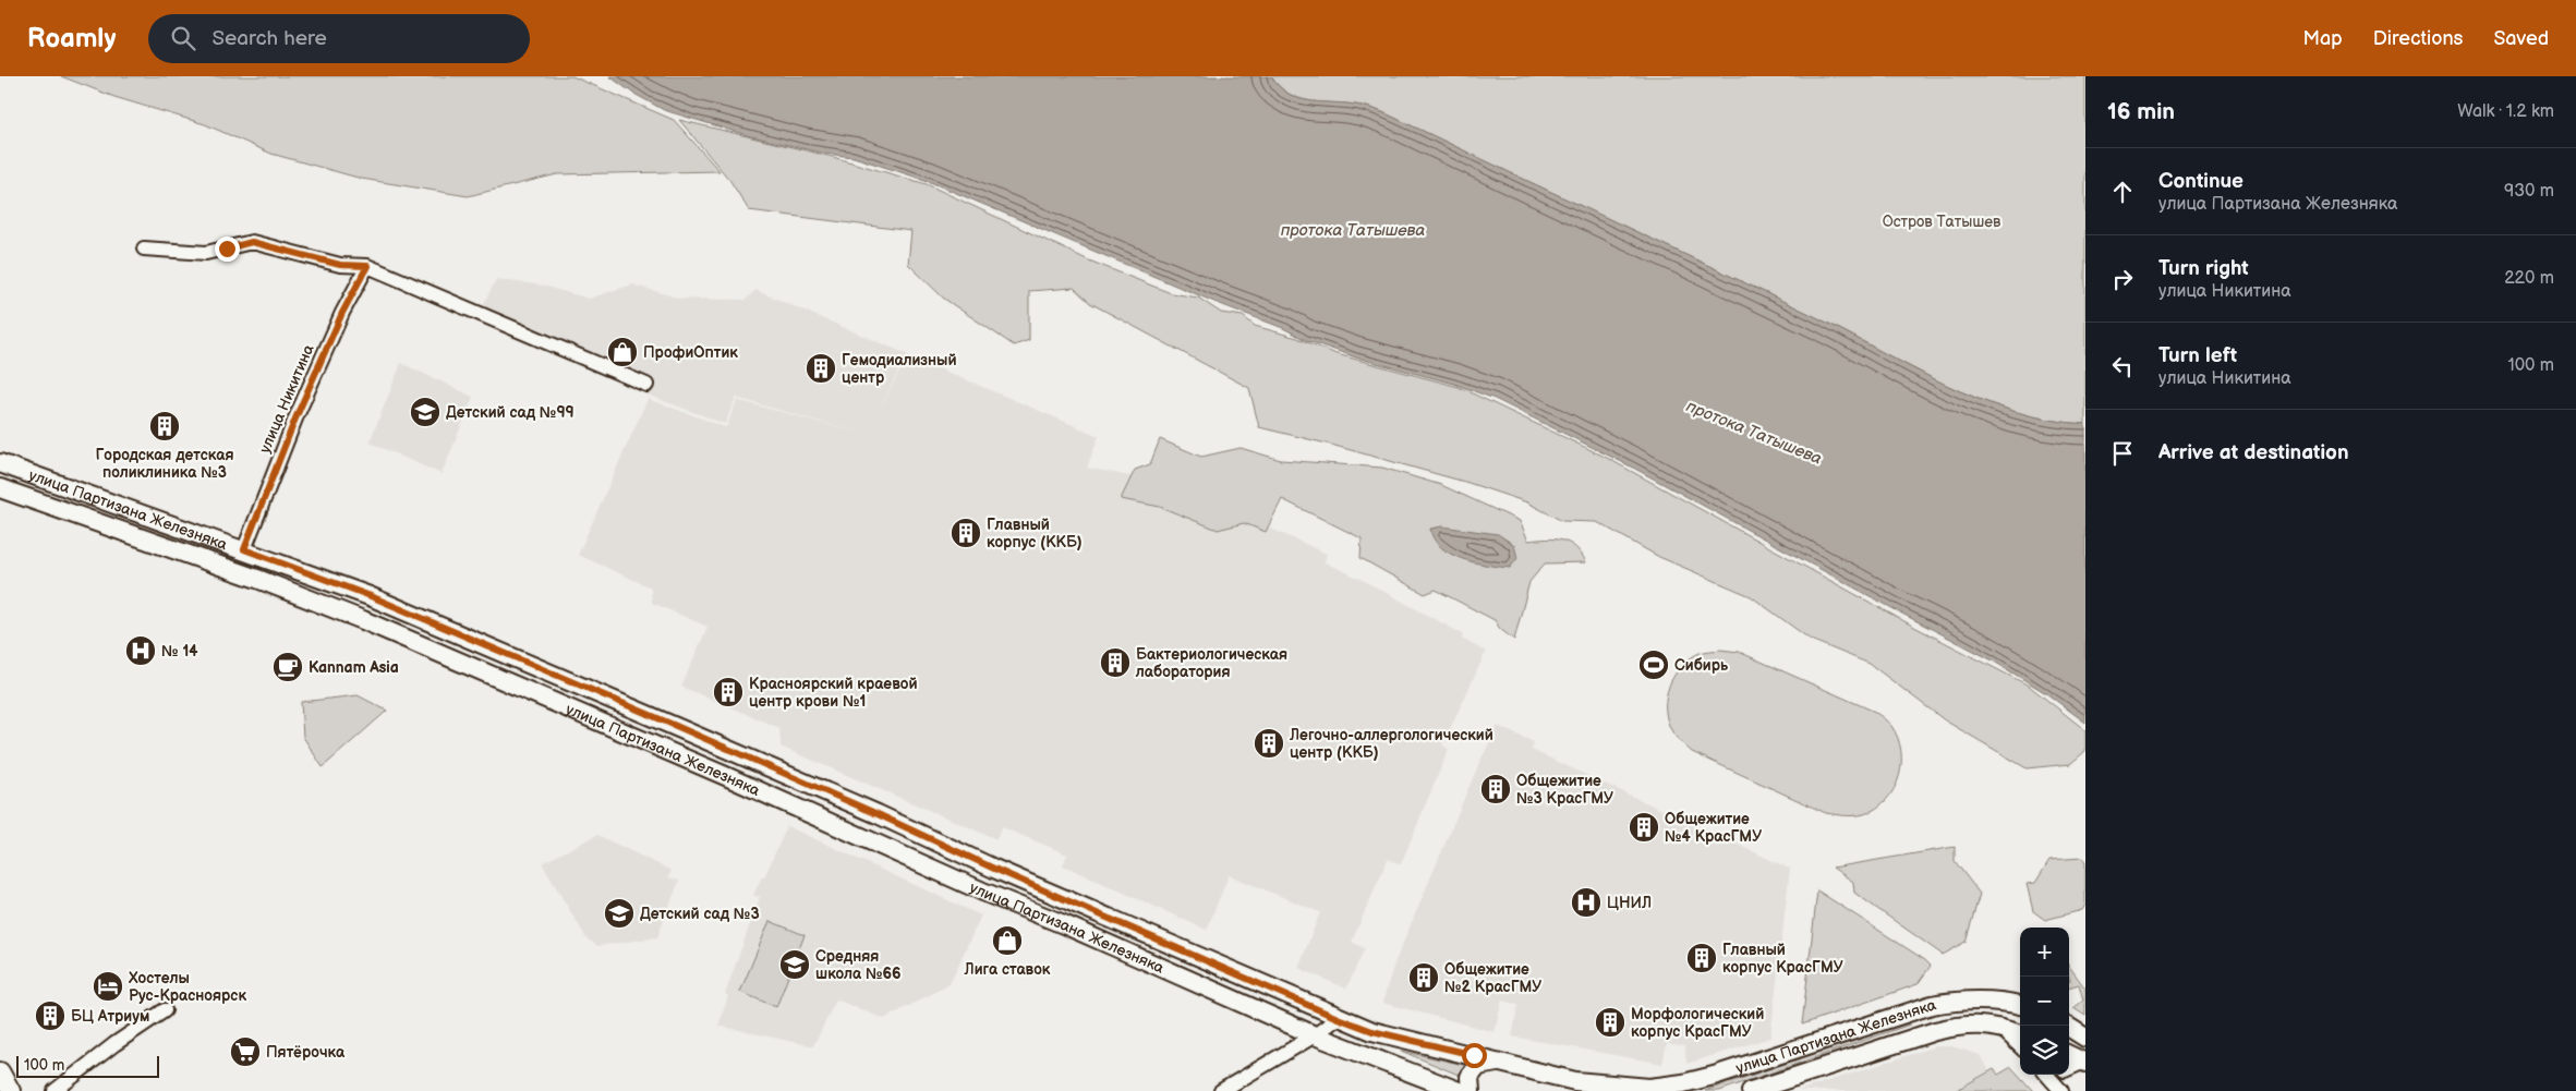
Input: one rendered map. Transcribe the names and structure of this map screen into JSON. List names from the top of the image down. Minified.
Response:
{"streets":{"main road":["улица Партизана Железняка"],"street":["улица Никитина"]},"crossings":[["улица Никитина","улица Партизана Железняка"]],"water":["протока Татышева"],"parks":["Остров Татышев"],"places":{"shop":["ПрофиОптик","Лига ставок"],"building":["Гемодиализный центр","Городская детская поликлиника №3","Главный корпус (ККБ)","Бактериологическая лаборатория","Красноярский краевой центр крови №1","Легочно-аллергологический центр (ККБ)","Общежитие №3 КрасГМУ","Общежитие №4 КрасГМУ","Главный корпус КрасГМУ","Общежитие №2 КрасГМУ","БЦ Атриум","Морфологический корпус КрасГМУ"],"school or university":["Детский сад №99","Детский сад №3","Средняя школа №66"],"hospital":["№ 14","ЦНИЛ"],"sports":["Сибирь"],"cafe":["Kannam Asia"],"hotel":["Хостелы Рус-Красноярск"],"supermarket":["Пятёрочка"]},"scale_bar":"100 m","page":{"header":"Roamly","search":"Search here","nav":["Map","Directions","Saved"],"heading":["16 min","Walk · 1.2 km"],"list":[["Continue","улица Партизана Железняка","930 m"],["Turn right","улица Никитина","220 m"],["Turn left","улица Никитина","100 m"],"Arrive at destination"],"map_buttons":["+","−"],"scale":"100 m"}}
